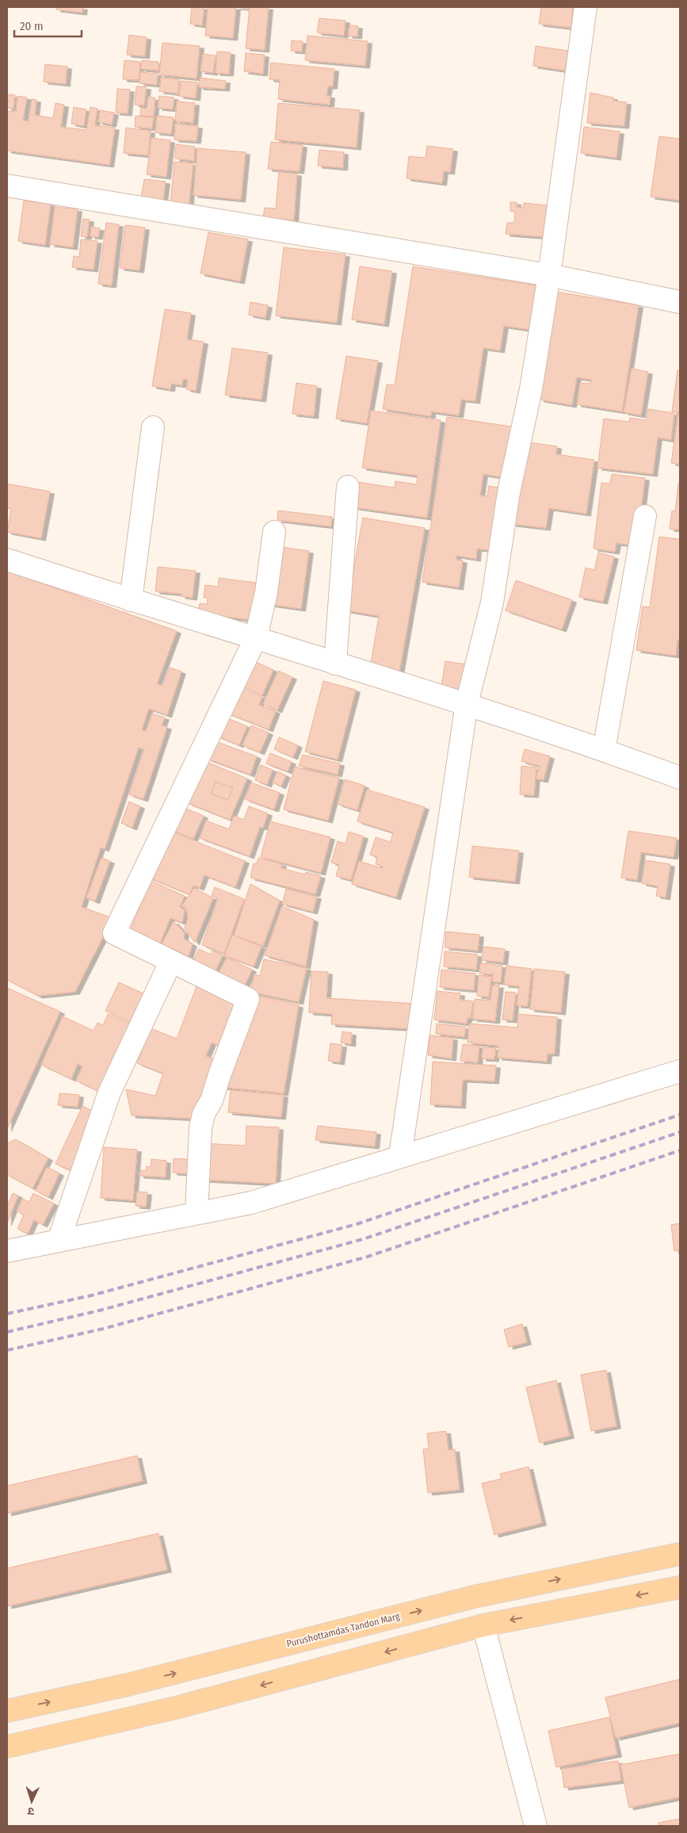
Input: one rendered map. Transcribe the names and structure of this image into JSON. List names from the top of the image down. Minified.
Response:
{"streets":{"main road":["Purushottamdas Tandon Marg"]},"scale_bar":"20 m","north":"bottom"}
